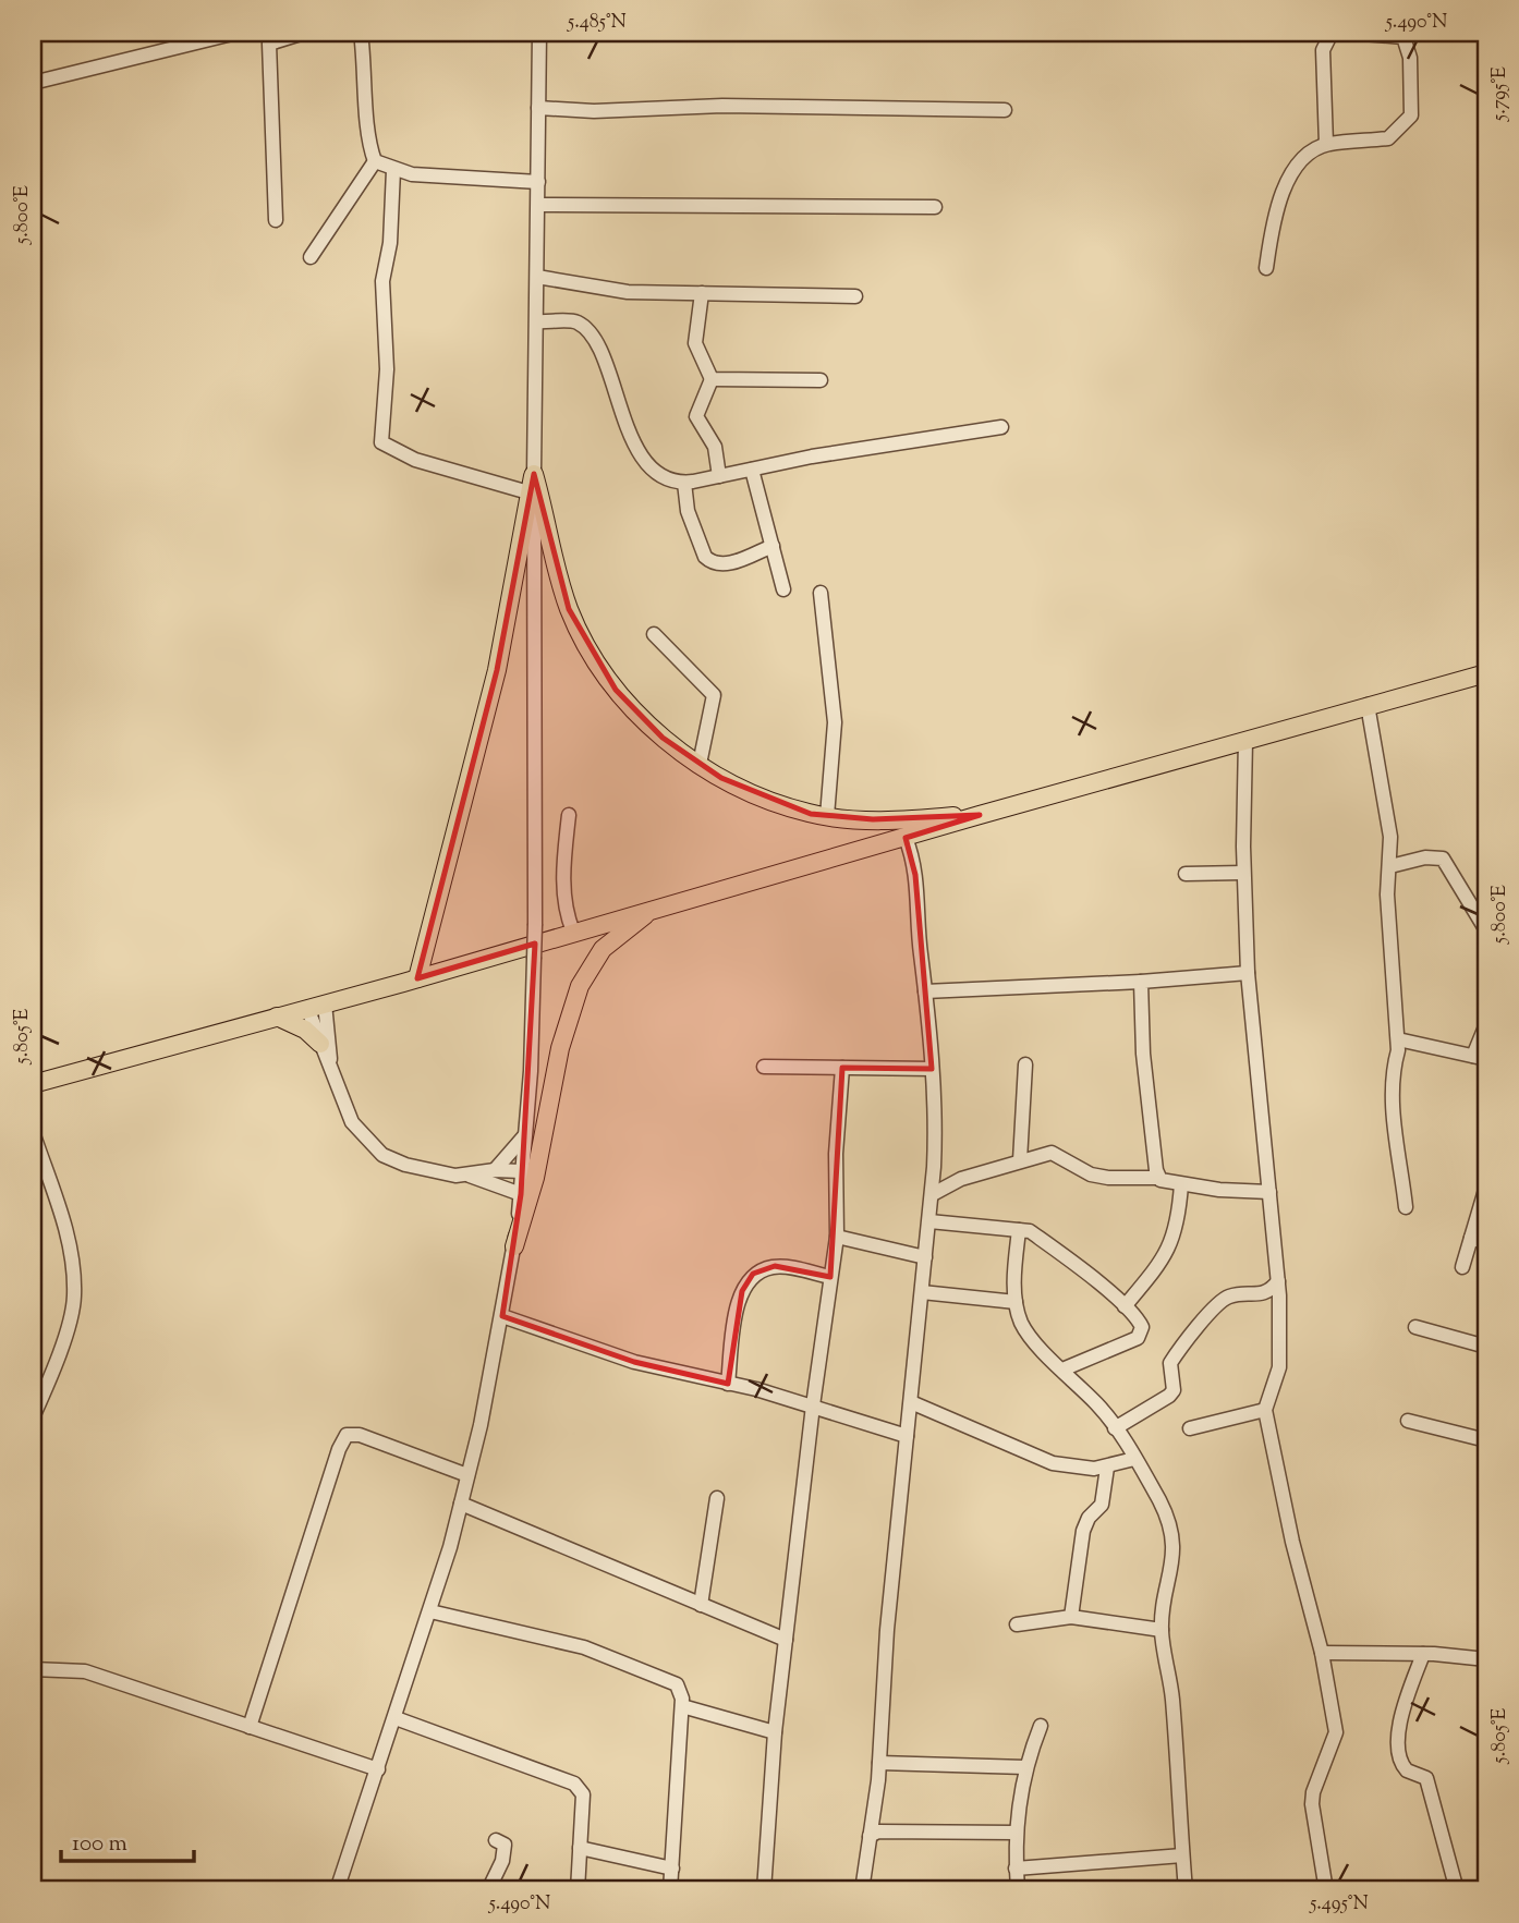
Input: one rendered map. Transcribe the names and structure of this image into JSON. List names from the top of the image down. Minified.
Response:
{"scale_bar":"100 m","coordinates":["5.485°N","5.490°N","5.795°E","5.800°E","5.805°E","5.495°N"]}
